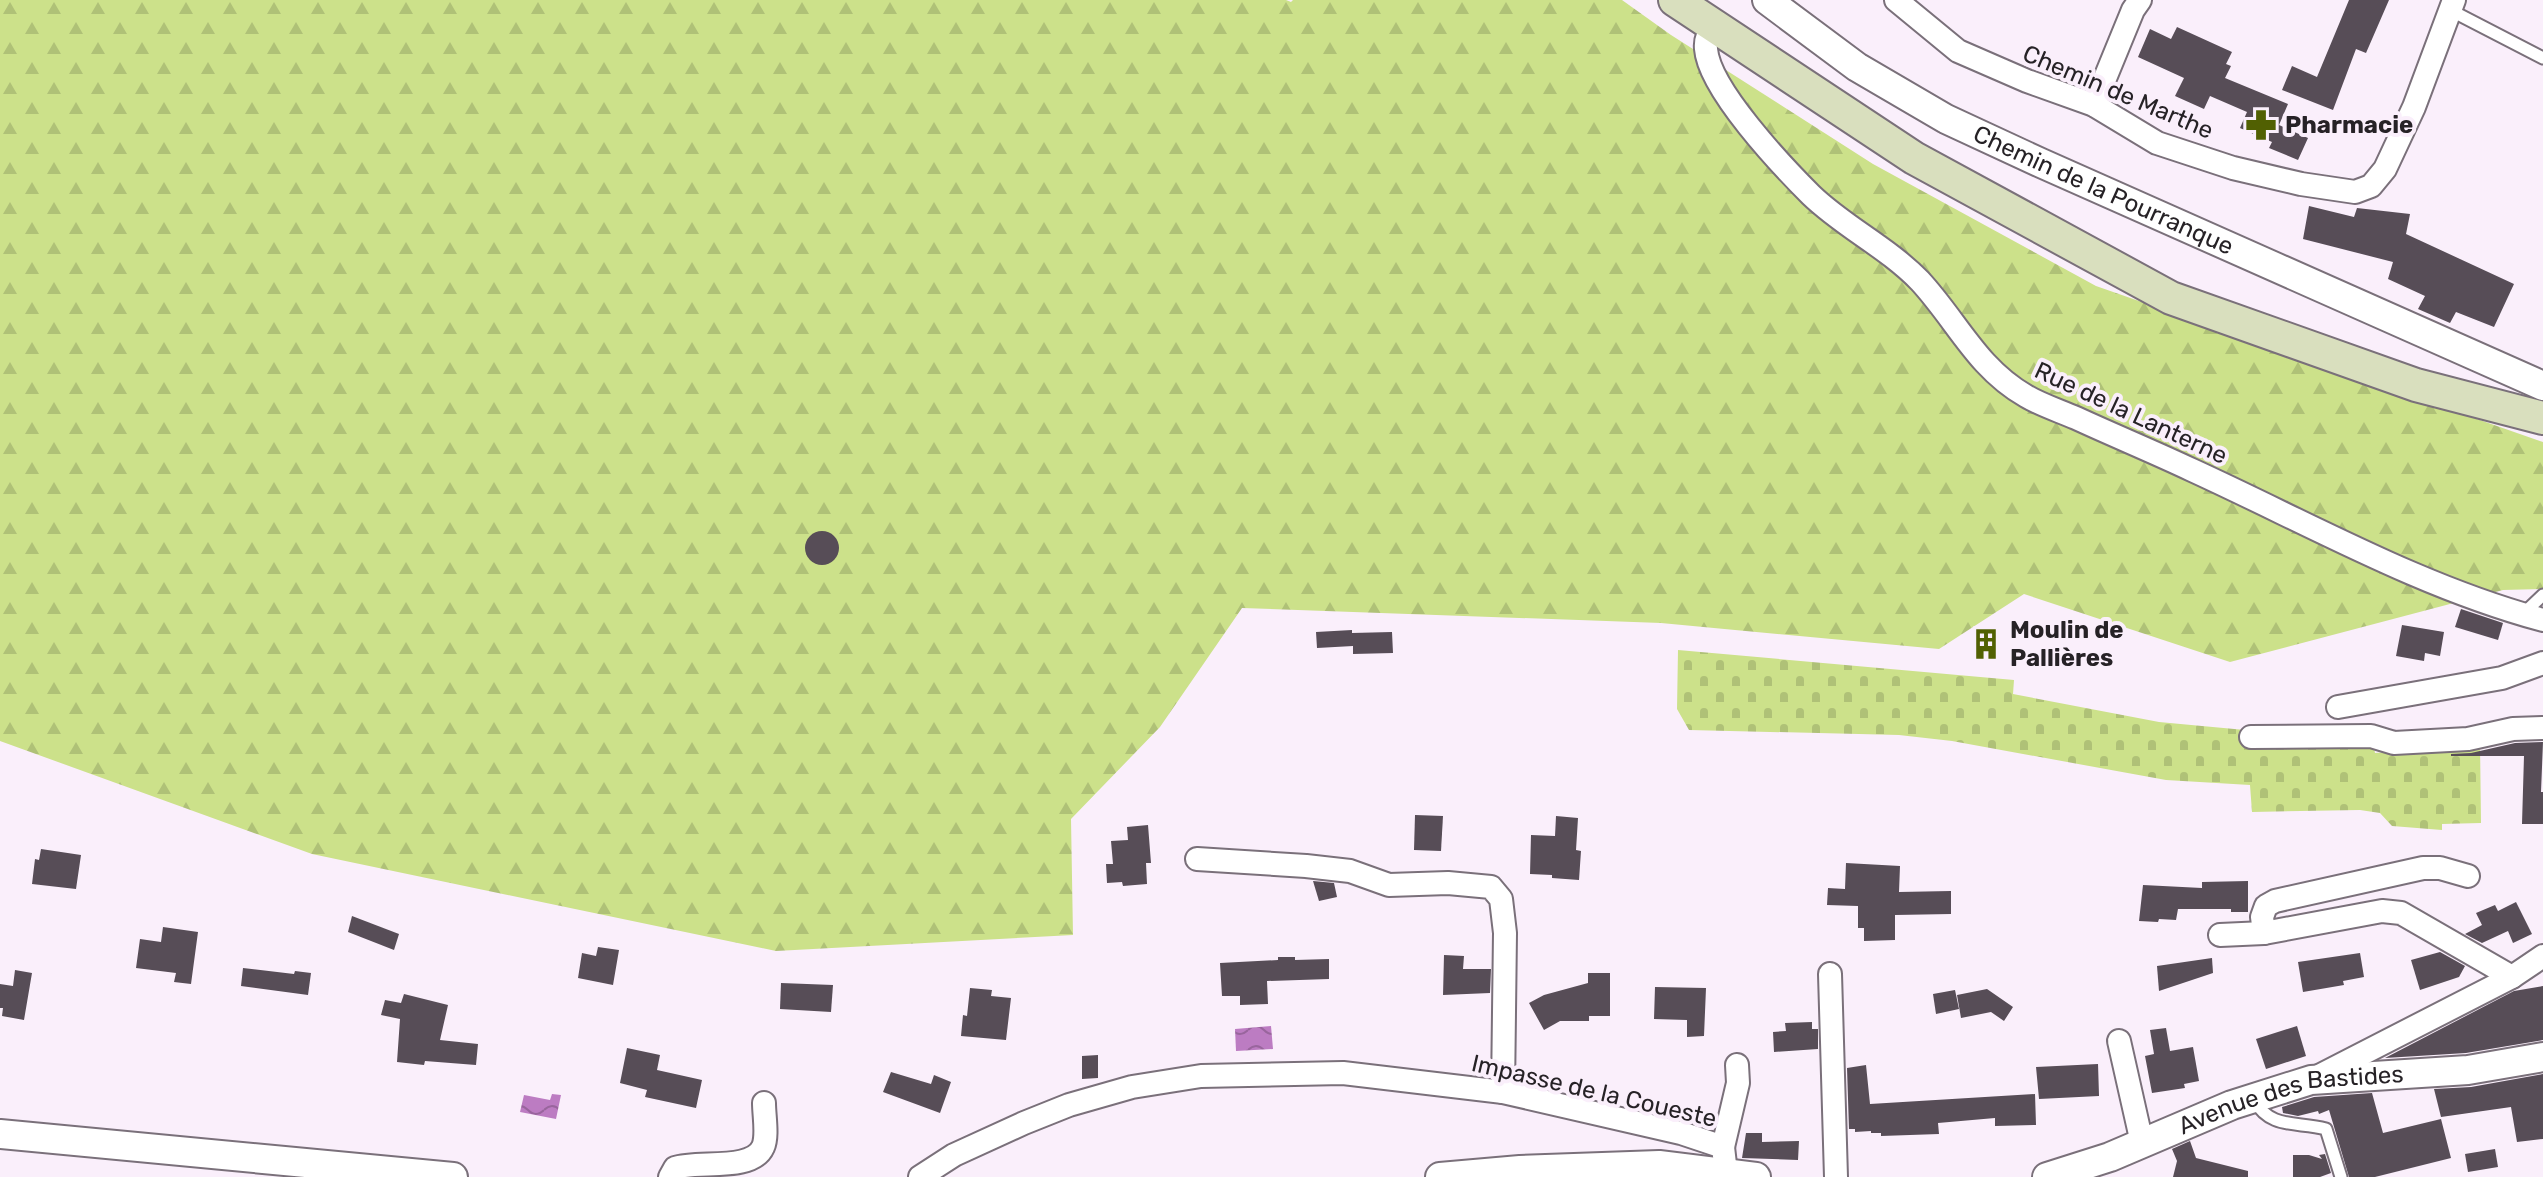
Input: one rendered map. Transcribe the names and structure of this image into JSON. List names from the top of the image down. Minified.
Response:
{"streets":{"street":["Chemin de Marthe","Chemin de la Pourranque","Rue de la Lanterne","Impasse de la Coueste","Avenue des Bastides"]},"places":{"pharmacy":["Pharmacie"],"building":["Moulin de Pallières"]}}
